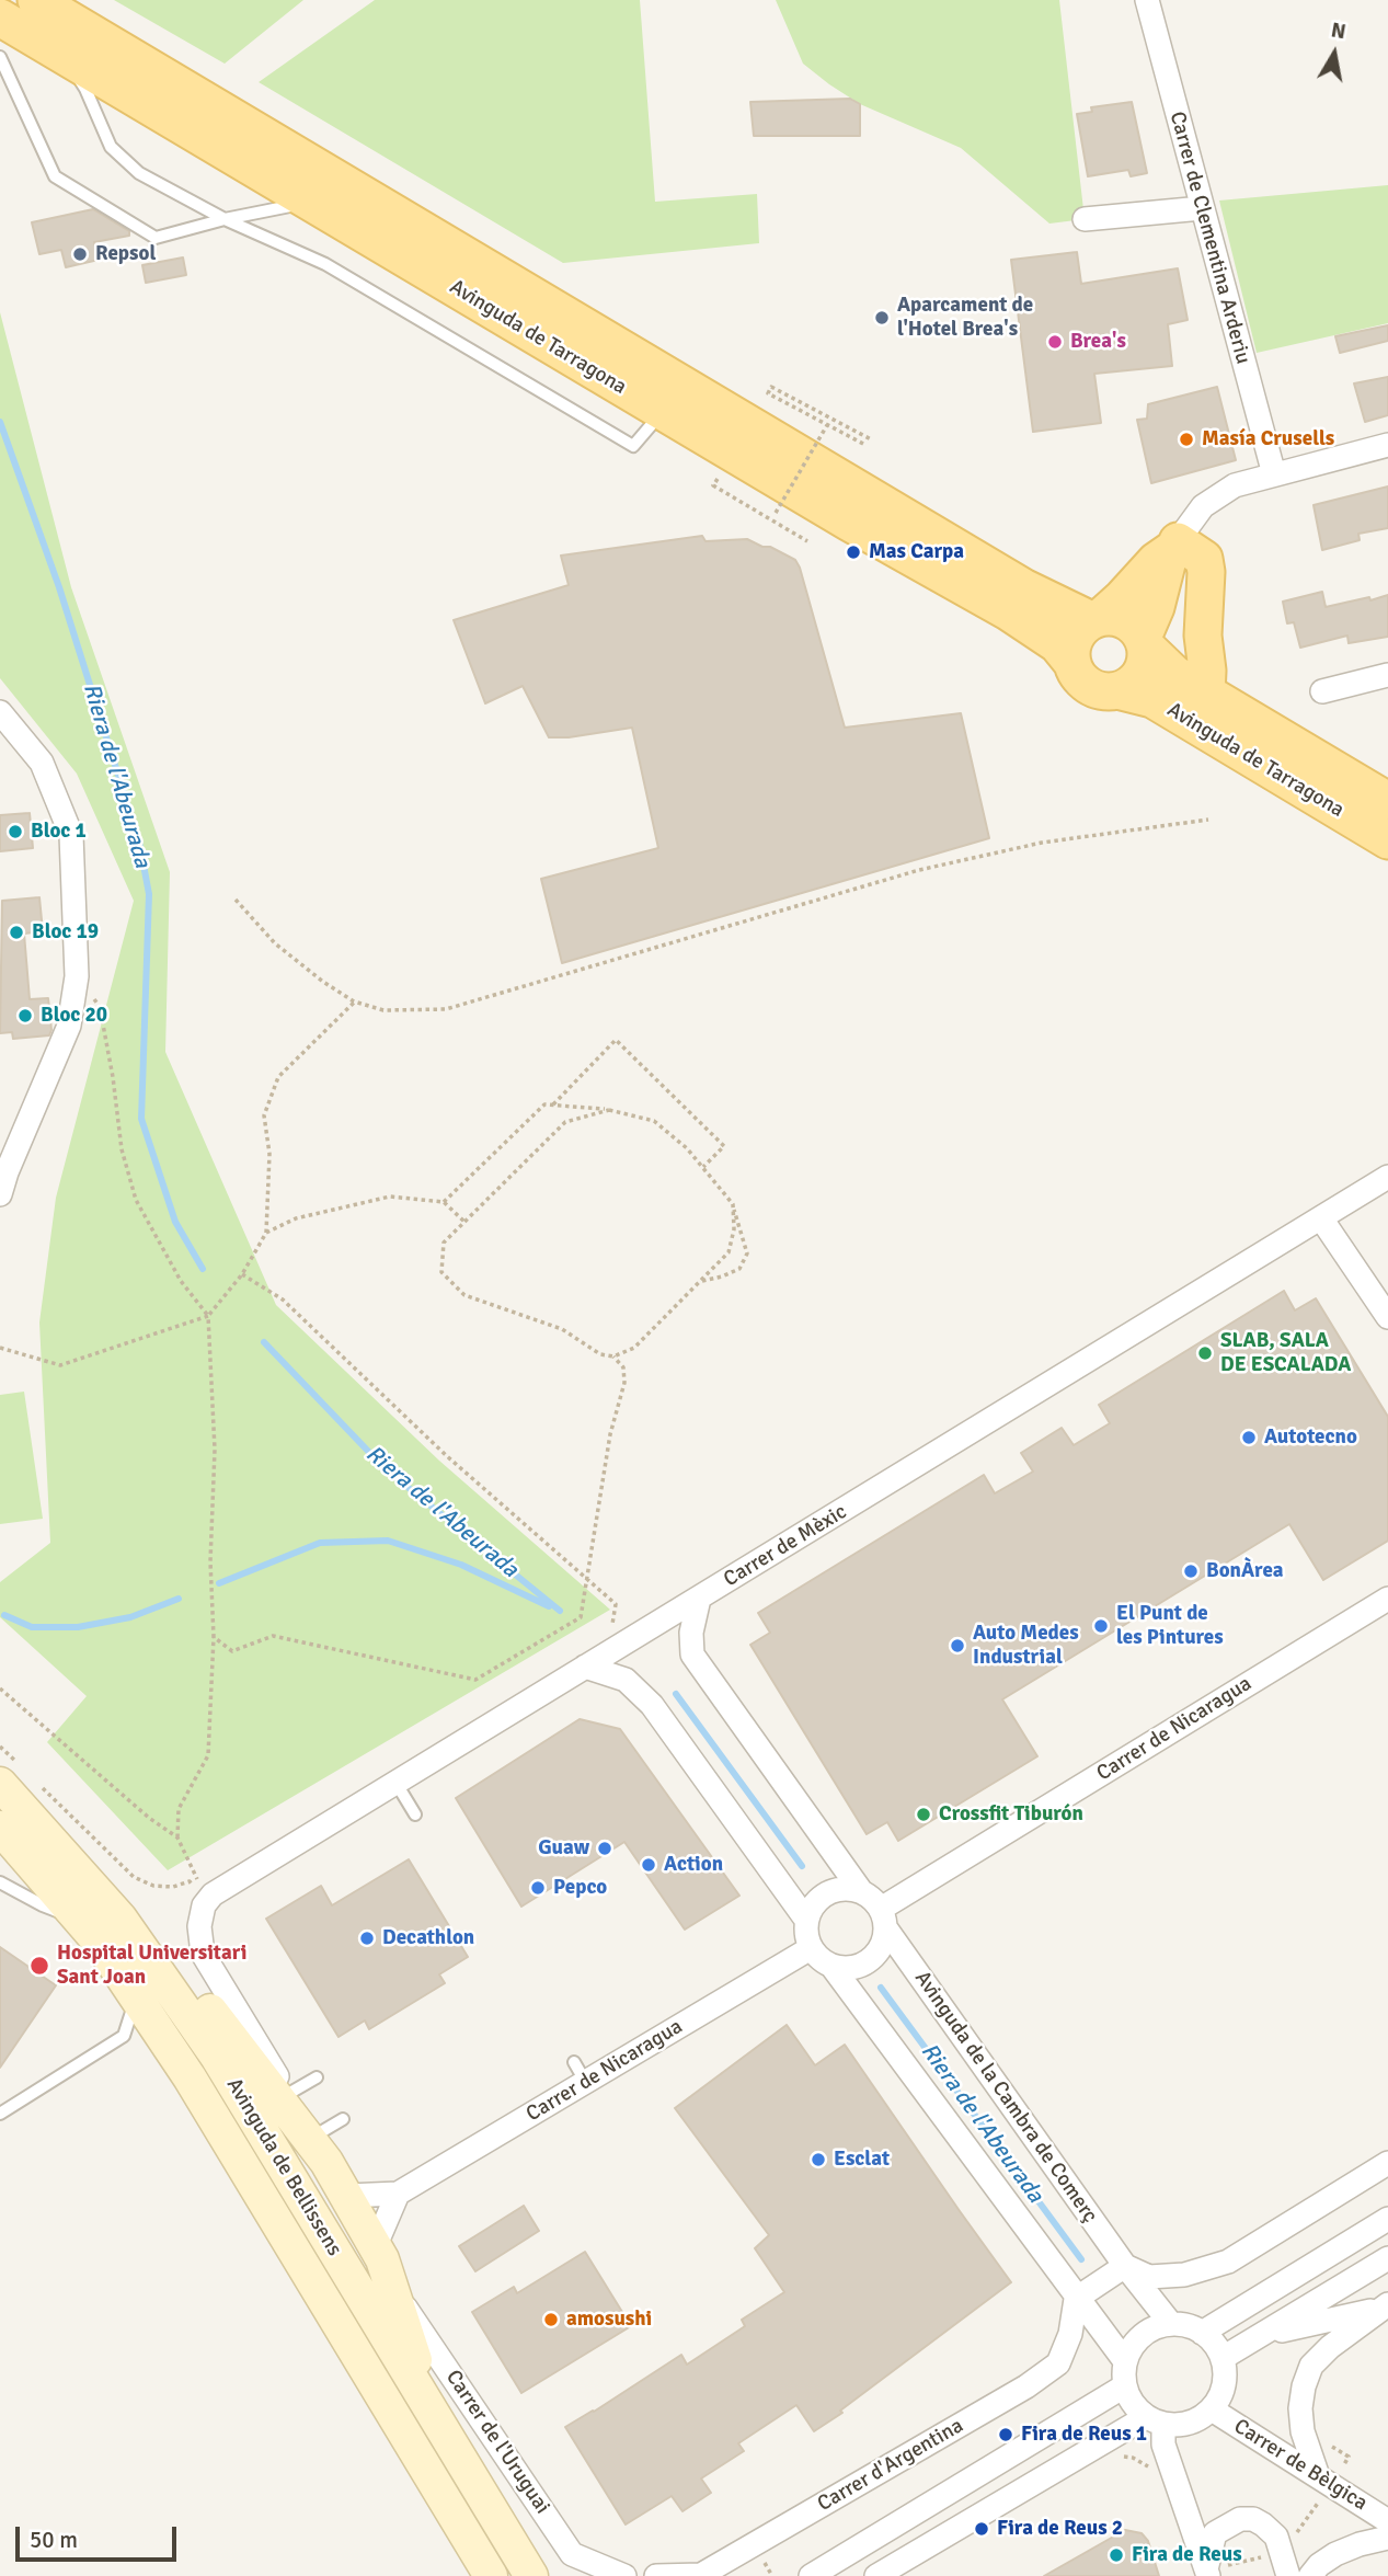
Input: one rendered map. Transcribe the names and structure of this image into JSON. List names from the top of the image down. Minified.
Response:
{"streets":{"main road":["Avinguda de Tarragona","Avinguda de Bellissens"],"street":["Carrer de Clementina Arderiu","Carrer de Mèxic","Carrer de Nicaragua","Avinguda de la Cambra de Comerç","Carrer de l'Uruguai","Carrer d'Argentina","Carrer de Bèlgica"]},"crossings":[["Carrer de Nicaragua","Avinguda de la Cambra de Comerç"],["Avinguda de la Cambra de Comerç","Carrer de Bèlgica"]],"water":["Riera de l'Abeurada"],"places":["Repsol","Aparcament de l'Hotel Brea's","Brea's","Masía Crusells","Mas Carpa","Bloc 1","Bloc 19","Bloc 20","SLAB, SALA DE ESCALADA","Autotecno","BonÀrea","El Punt de les Pintures","Auto Medes Industrial","Crossfit Tiburón","Guaw","Action","Pepco","Decathlon","Hospital Universitari Sant Joan","Esclat","amosushi","Fira de Reus 1","Fira de Reus 2","Fira de Reus"],"scale_bar":"50 m","north":"top"}
